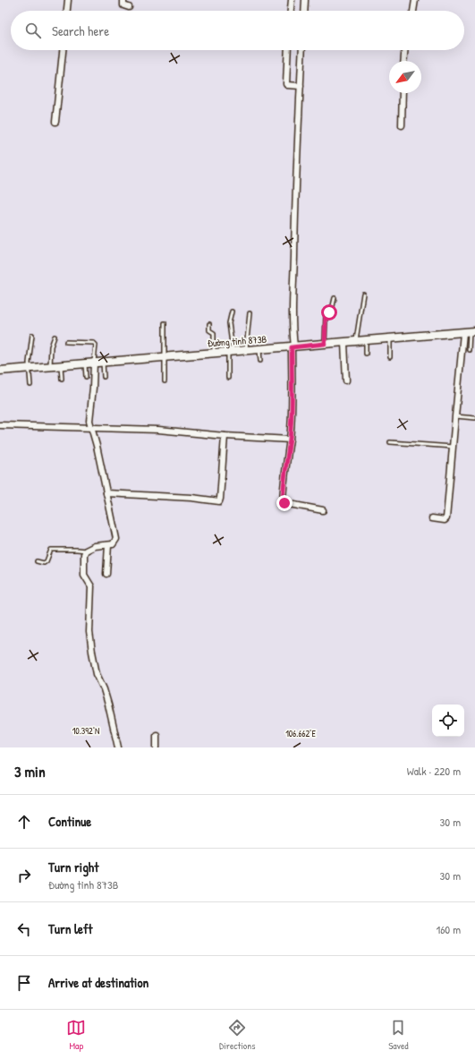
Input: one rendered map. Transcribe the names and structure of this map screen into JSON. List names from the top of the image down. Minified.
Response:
{"streets":{"main road":["Đường tỉnh 873B"]},"north":"bottom left","page":{"search":"Search here","heading":["3 min","Walk · 220 m"],"list":[["Continue","30 m"],["Turn right","Đường tỉnh 873B","30 m"],["Turn left","160 m"],"Arrive at destination"],"nav":["Map","Directions","Saved"]},"coordinates":["10.392°N","106.662°E"]}
